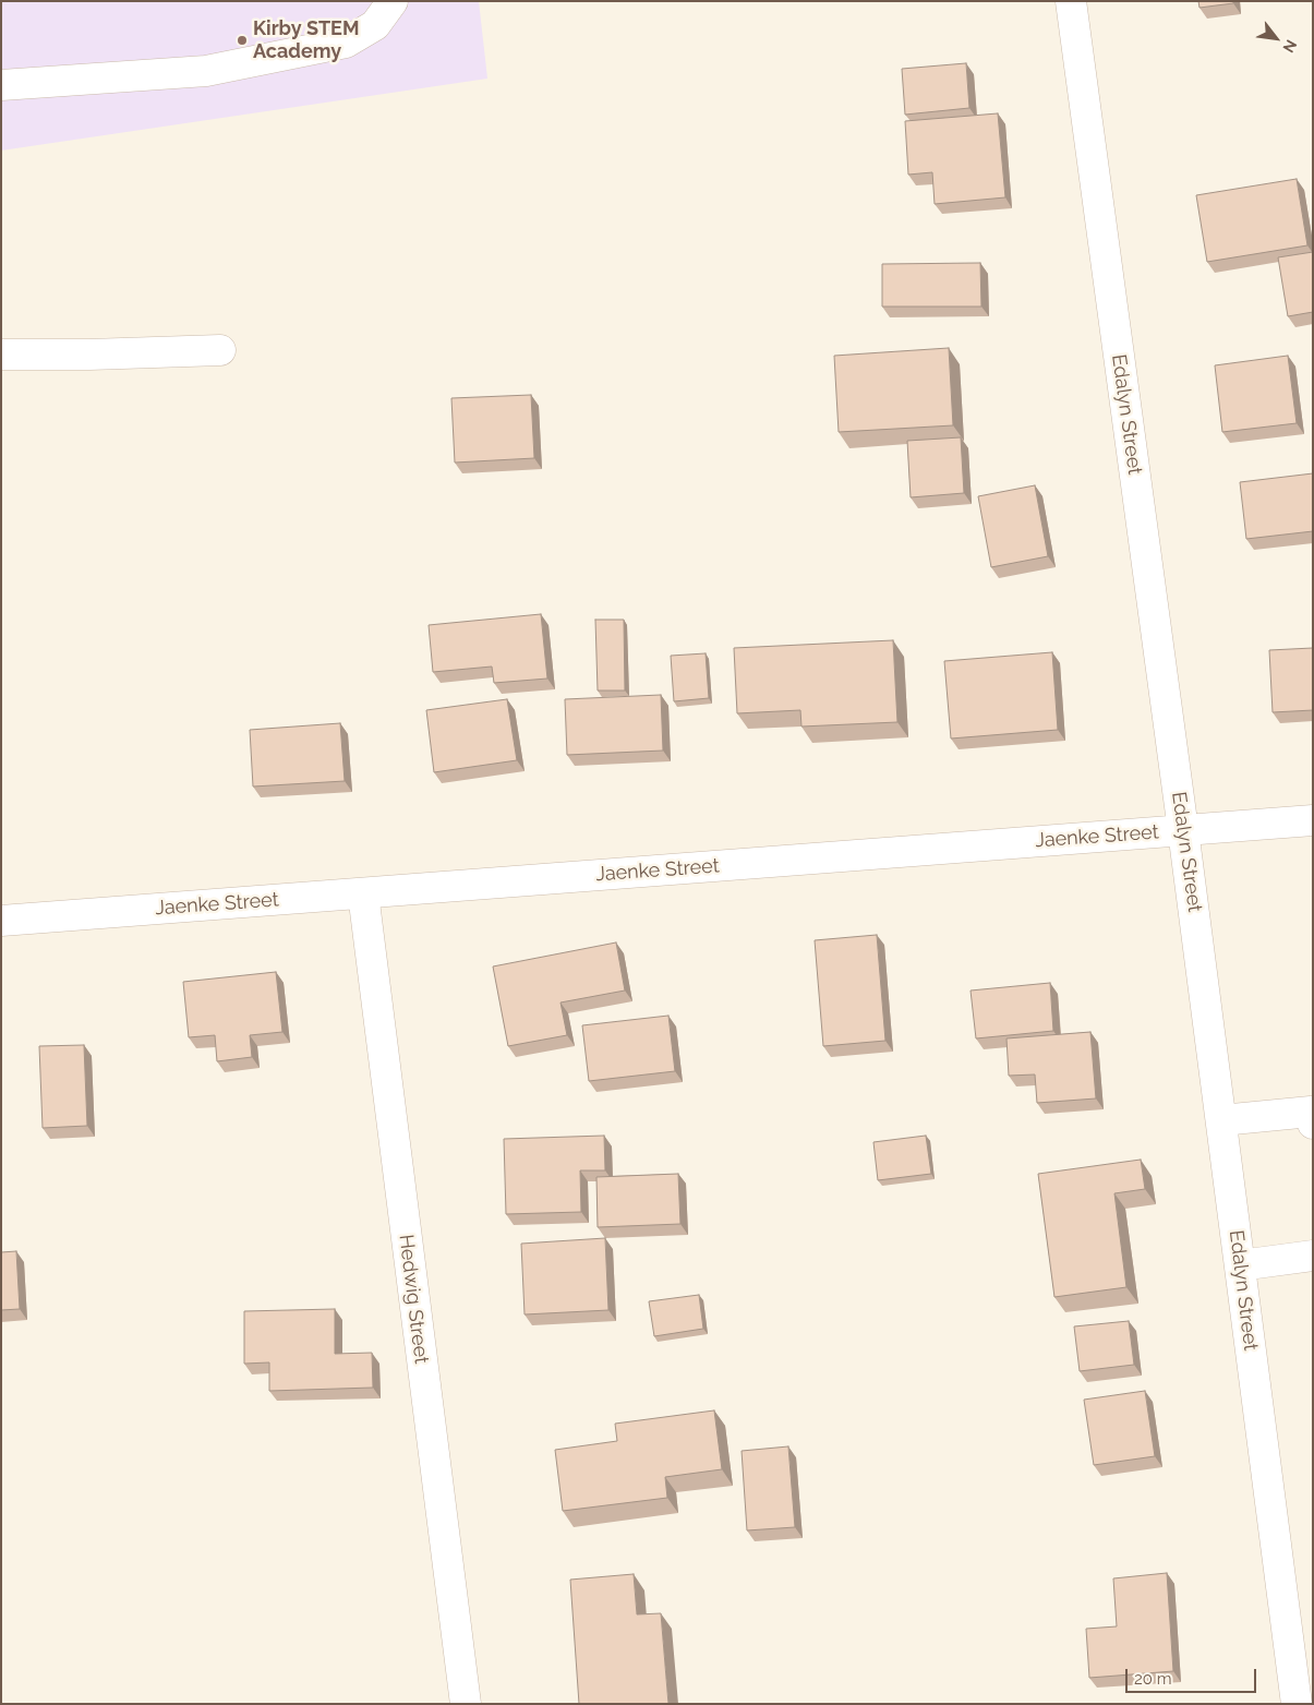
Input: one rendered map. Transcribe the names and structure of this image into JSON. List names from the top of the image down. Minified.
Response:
{"streets":{"street":["Edalyn Street","Jaenke Street","Hedwig Street"]},"crossings":[["Edalyn Street","Jaenke Street"],["Jaenke Street","Hedwig Street"]],"places":["Kirby STEM Academy"],"scale_bar":"20 m","north":"bottom right"}
